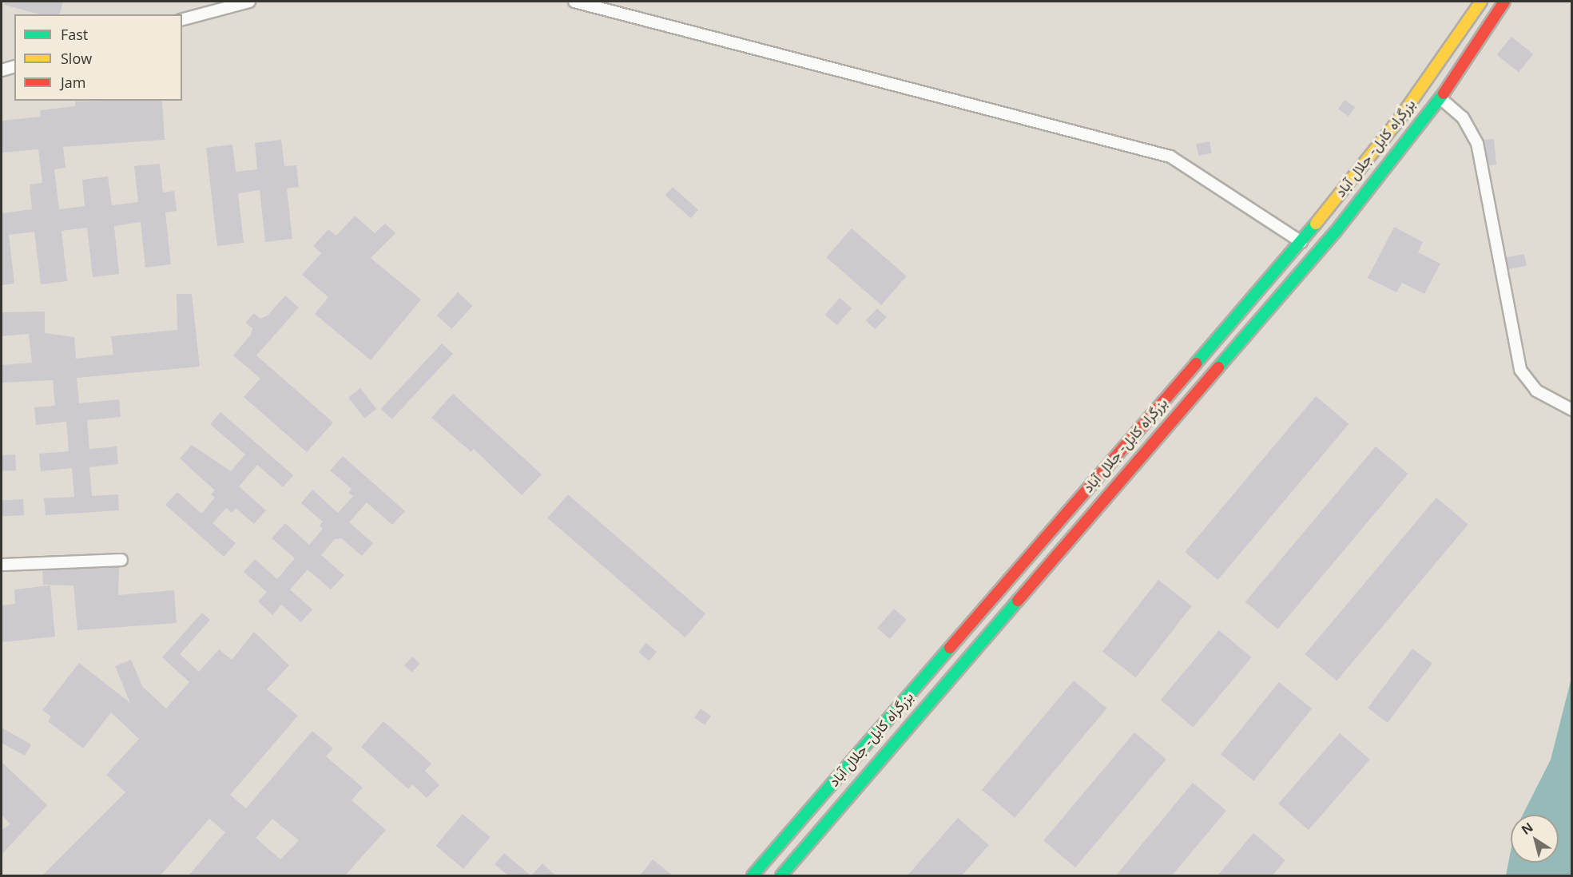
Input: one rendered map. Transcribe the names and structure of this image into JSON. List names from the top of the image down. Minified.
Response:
{"streets":{"highway":["بزرگراه کابل- جلال آباد"]},"legend":["Fast","Slow","Jam"],"north":"top left"}
